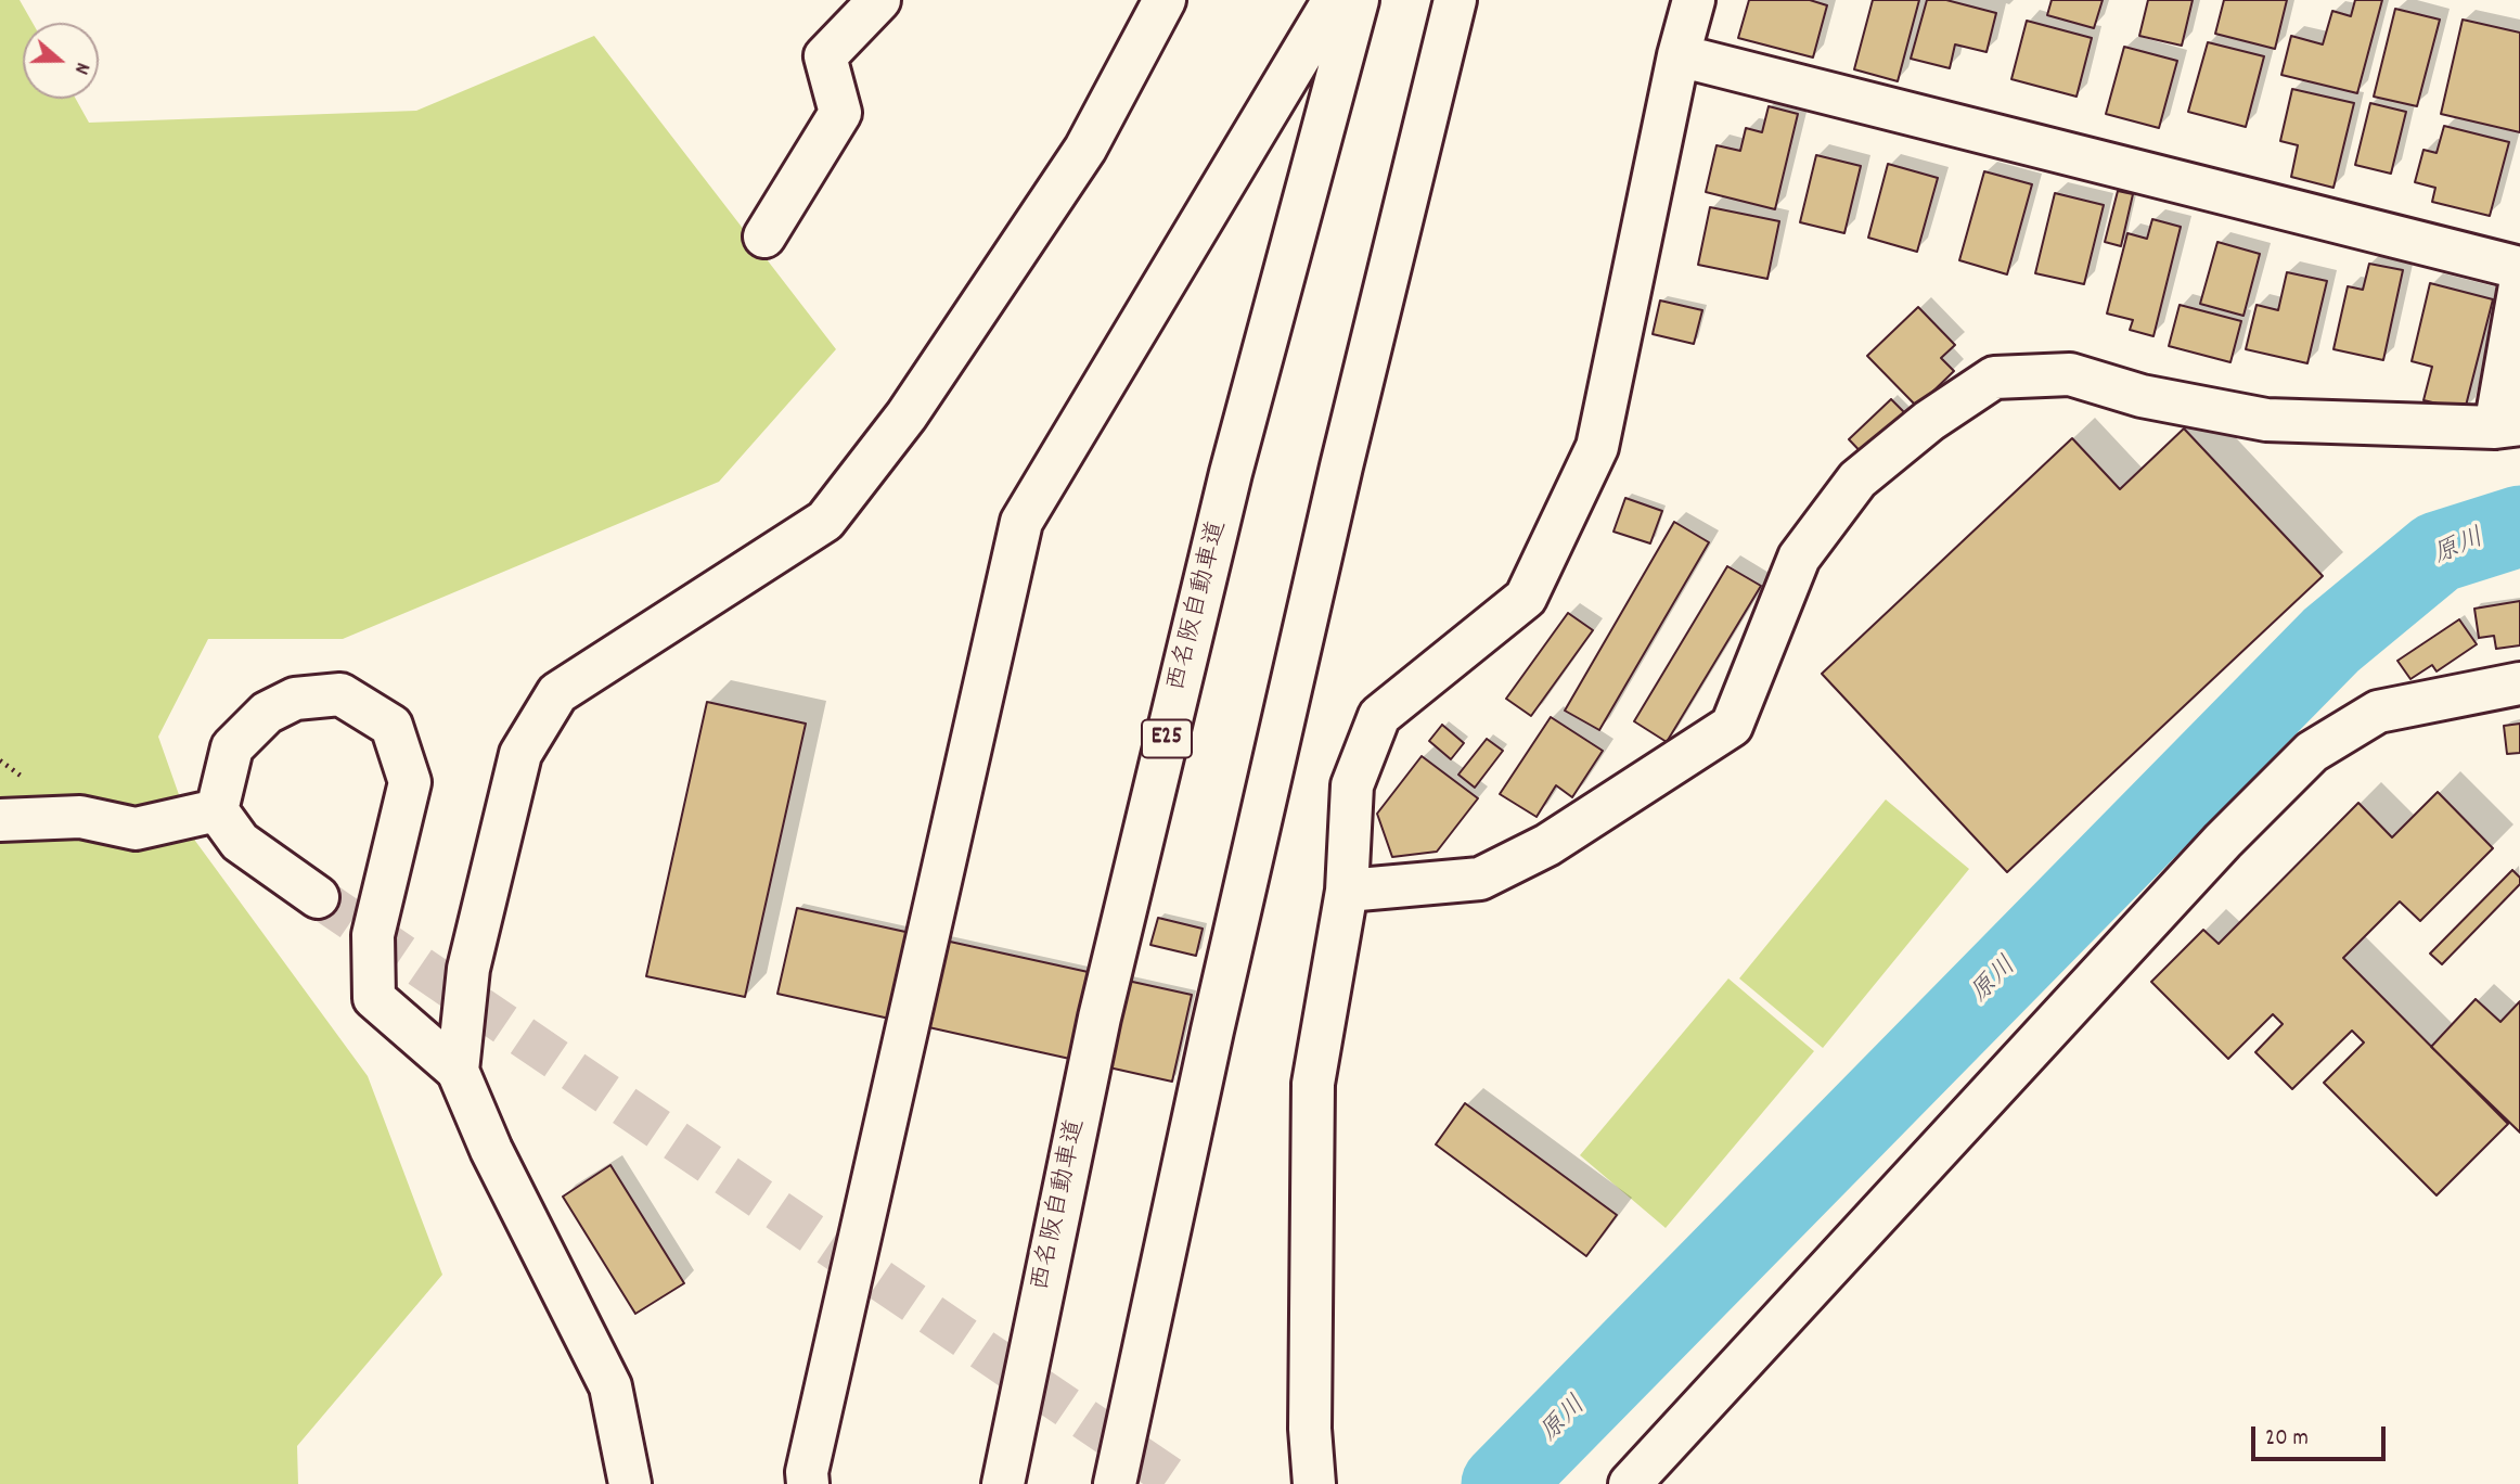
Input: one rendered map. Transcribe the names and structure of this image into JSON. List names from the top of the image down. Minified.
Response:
{"streets":{"main road":["西名阪自動車道","E25"]},"water":["原川"],"scale_bar":"20 m","north":"right"}
